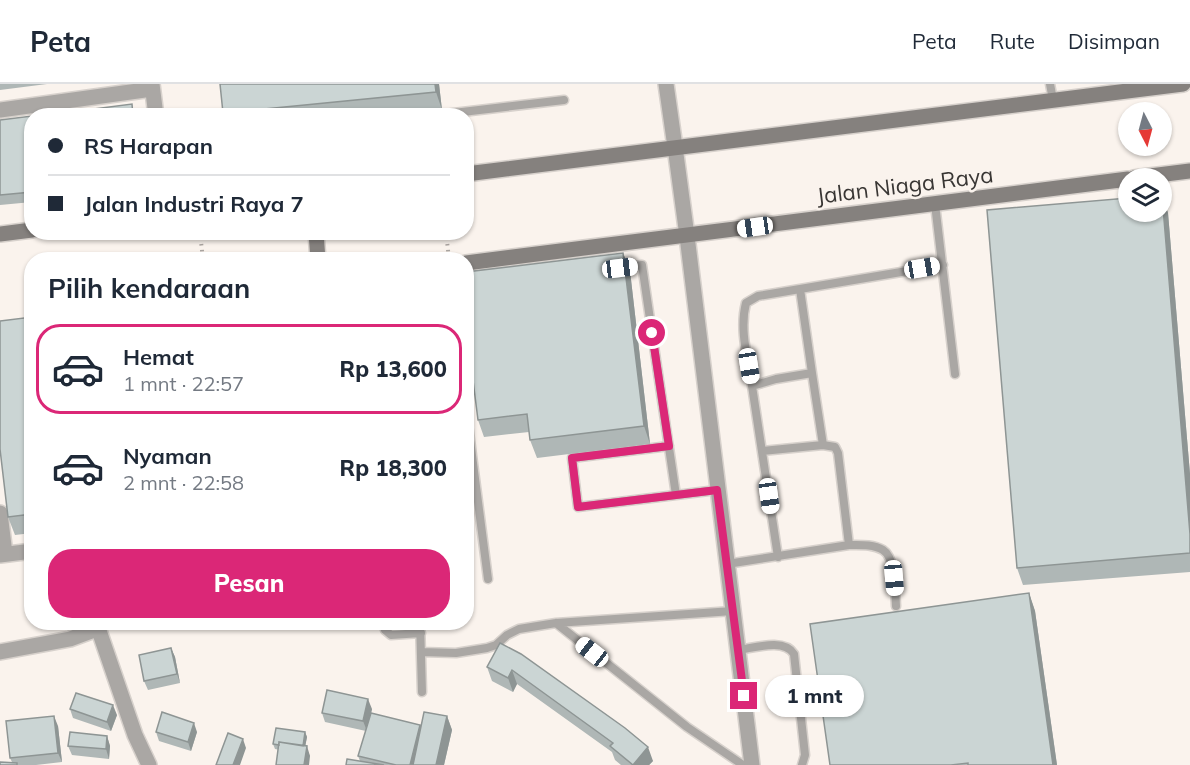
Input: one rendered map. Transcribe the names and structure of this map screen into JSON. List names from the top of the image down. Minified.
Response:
{"streets":{"main road":["Jalan Niaga Raya"]},"north":"bottom","page":{"header":"Peta","nav":["Peta","Rute","Disimpan"],"banner":["RS Harapan","Jalan Industri Raya 7"],"heading":"Pilih kendaraan","list":[{"name":"Hemat","note":"1 mnt · 22:57","value":"Rp 13,600"},{"name":"Nyaman","note":"2 mnt · 22:58","value":"Rp 18,300"}],"buttons":"Pesan","bubble":"1 mnt"}}
